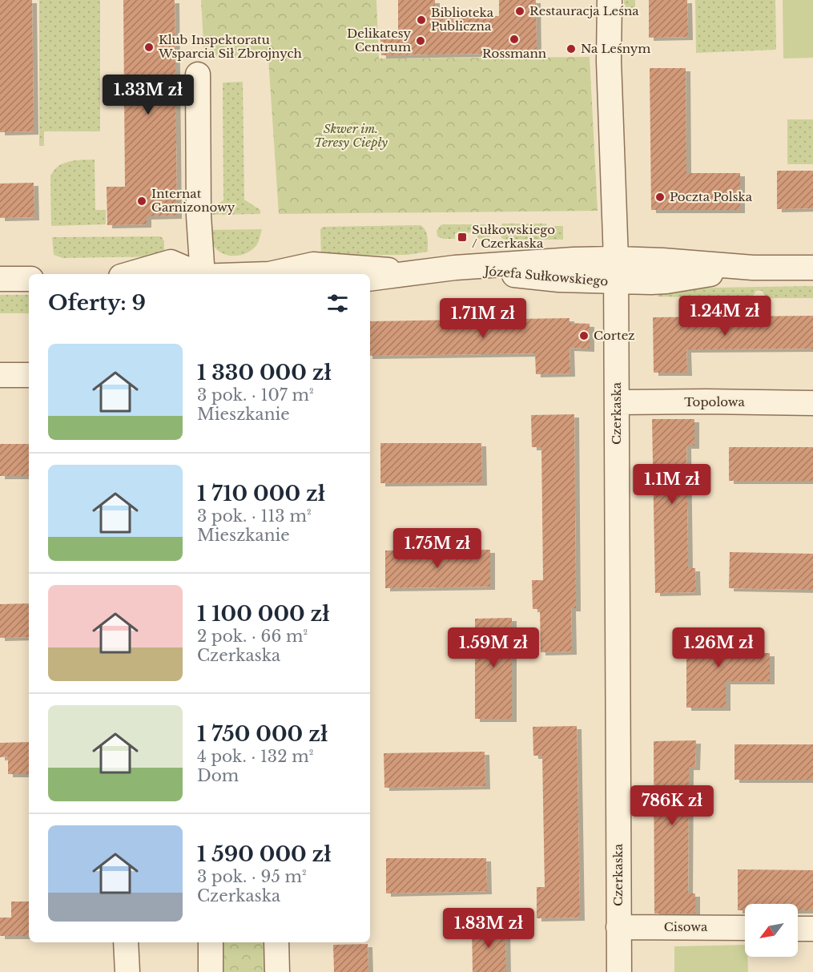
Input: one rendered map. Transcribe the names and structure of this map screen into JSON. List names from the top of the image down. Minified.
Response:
{"streets":{"street":["Józefa Sułkowskiego","Topolowa","Czerkaska","Cisowa"]},"crossings":[["Józefa Sułkowskiego","Czerkaska"],["Topolowa","Czerkaska"],["Czerkaska","Cisowa"]],"parks":["Skwer im. Teresy Ciepły"],"places":{"other":["Restauracja Leśna","Biblioteka Publiczna","Rossmann","Delikatesy Centrum","Klub Inspektoratu Wsparcia Sił Zbrojnych","Na Leśnym","Poczta Polska","Internat Garnizonowy","Cortez"],"transit":["Sułkowskiego / Czerkaska"]},"north":"bottom left","page":{"price":["1.33M zł","1.24M zł","1.71M zł","1.1M zł","1.75M zł","1.59M zł","1.26M zł","786K zł","1.83M zł"],"heading":"Oferty: 9","list":[{"name":"1 330 000 zł","note":"3 pok. · 107 m² · Mieszkanie"},{"name":"1 710 000 zł","note":"3 pok. · 113 m² · Mieszkanie"},{"name":"1 100 000 zł","note":"2 pok. · 66 m² · Czerkaska"},{"name":"1 750 000 zł","note":"4 pok. · 132 m² · Dom"},{"name":"1 590 000 zł","note":"3 pok. · 95 m² · Czerkaska"}]}}
